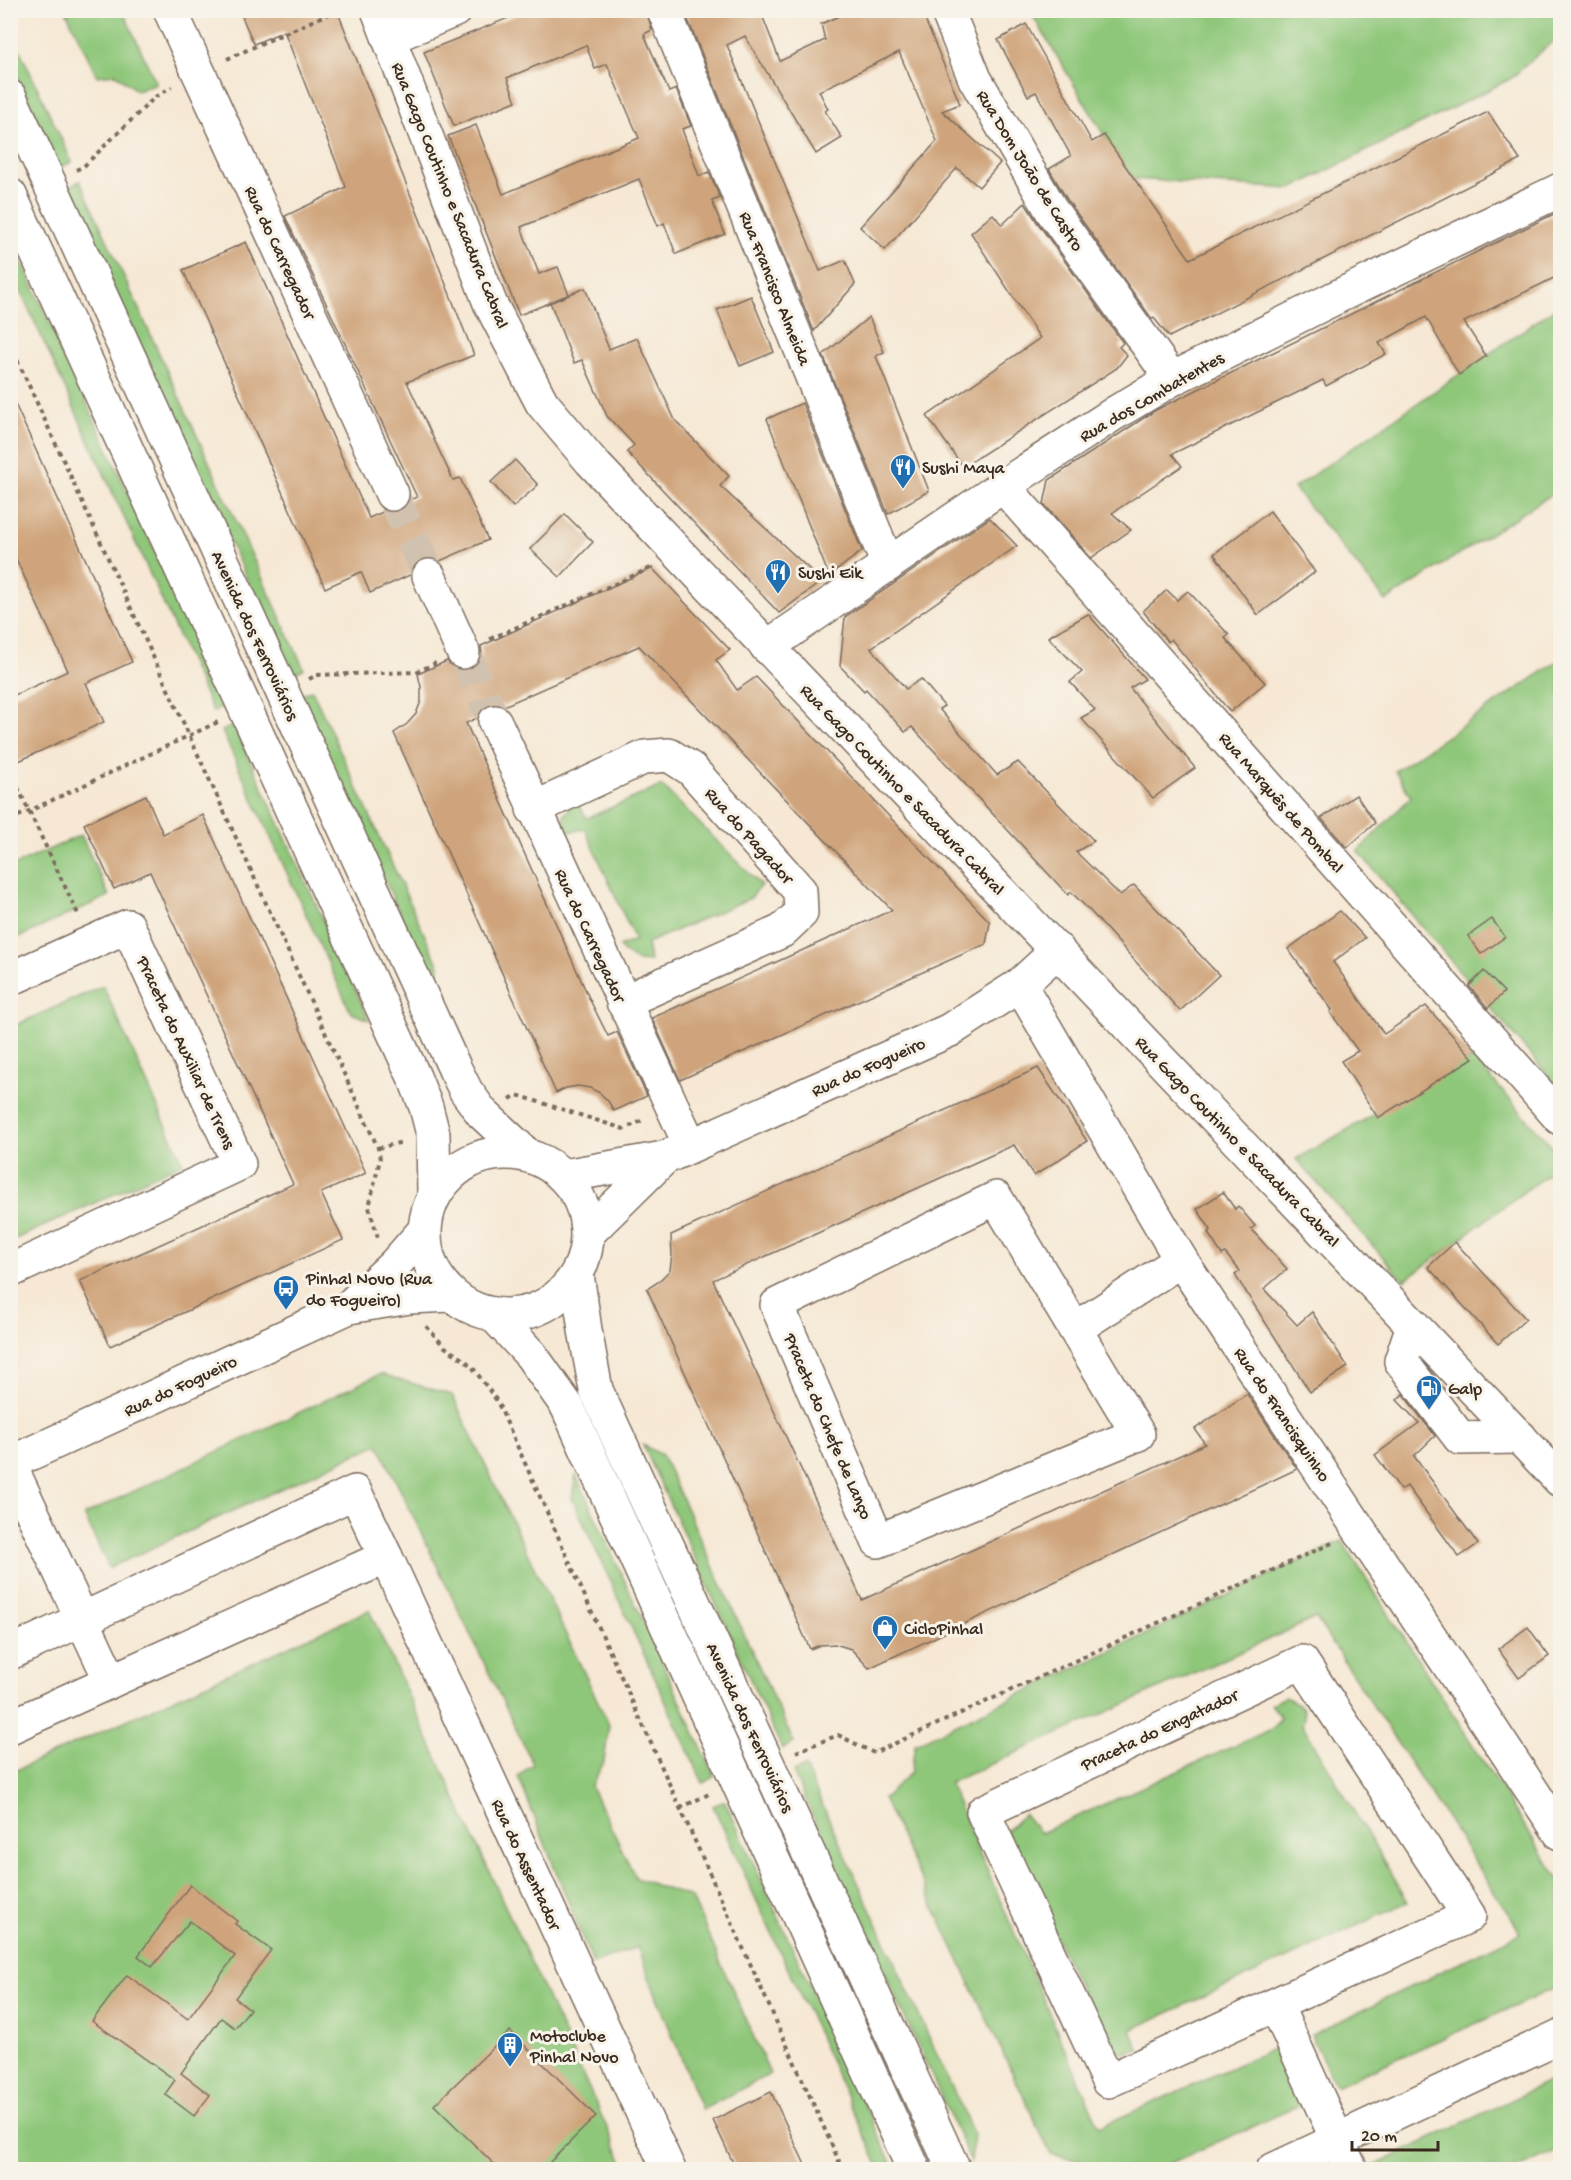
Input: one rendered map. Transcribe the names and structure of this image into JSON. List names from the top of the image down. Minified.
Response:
{"streets":{"street":["Rua Dom João de Castro","Rua Gago Coutinho e Sacadura Cabral","Rua do Carregador","Rua Francisco Almeida","Rua dos Combatentes","Avenida dos Ferroviários","Rua Marquês de Pombal","Rua do Pagador","Praceta do Auxiliar de Trens","Rua do Fogueiro","Rua do Francisquinho","Praceta do Chefe de Lanço","Praceta do Engatador","Rua do Assentador"]},"crossings":[["Rua Dom João de Castro","Rua dos Combatentes"],["Rua Gago Coutinho e Sacadura Cabral","Rua dos Combatentes"],["Rua Gago Coutinho e Sacadura Cabral","Rua do Fogueiro"],["Rua do Carregador","Rua do Pagador"],["Rua do Carregador","Rua do Fogueiro"],["Rua Francisco Almeida","Rua dos Combatentes"],["Rua dos Combatentes","Rua Marquês de Pombal"],["Avenida dos Ferroviários","Rua do Fogueiro"],["Rua do Fogueiro","Rua do Francisquinho"]],"places":{"restaurant":["Sushi Maya","Sushi Eik"],"bus stop":["Pinhal Novo (Rua do Fogueiro)"],"fuel station":["Galp"],"shop":["CicloPinhal"],"building":["Motoclube Pinhal Novo"]},"scale_bar":"20 m"}
